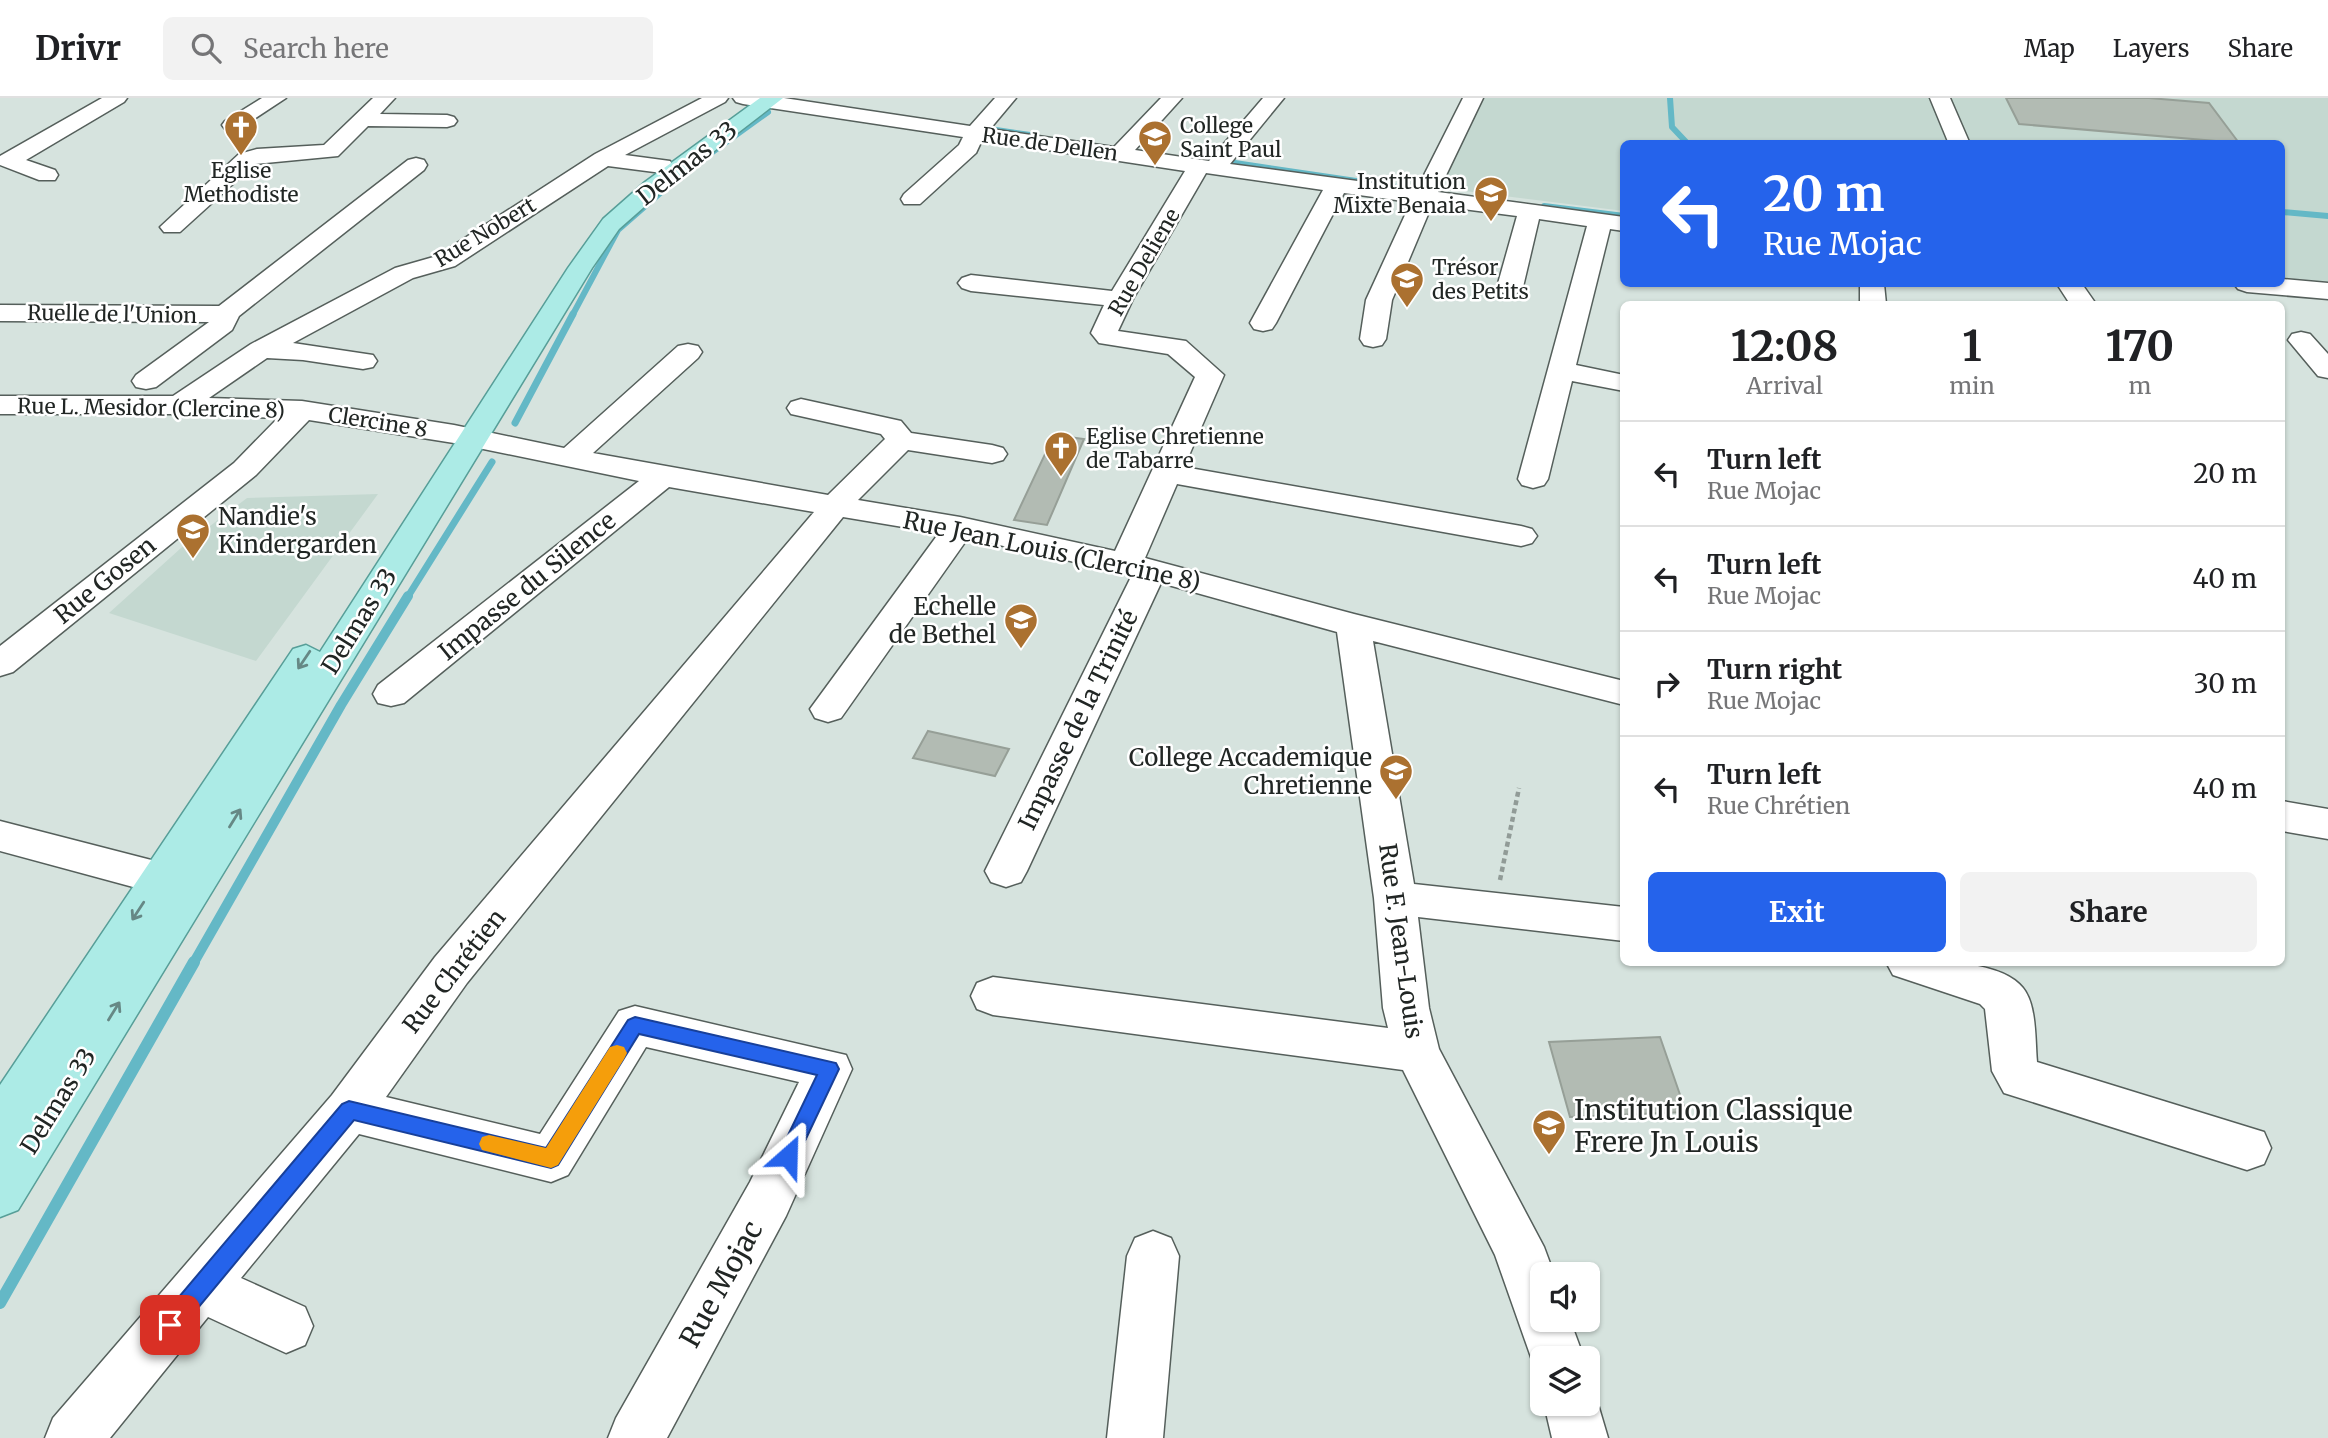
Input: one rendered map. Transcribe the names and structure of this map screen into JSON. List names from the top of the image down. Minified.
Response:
{"streets":{"main road":["Delmas 33"],"street":["Rue de Dellen","Rue Nobert","Rue Deliene","Ruelle de l'Union","Rue L. Mesidor (Clercine 8)","Clercine 8","Rue Jean Louis (Clercine 8)","Rue Gosen","Impasse du Silence","Impasse de la Trinité","Rue F. Jean-Louis","Rue Chrétien","Rue Mojac"]},"crossings":[["Rue de Dellen","Delmas 33"],["Rue de Dellen","Rue Deliene"],["Delmas 33","Clercine 8"],["Delmas 33","Rue Jean Louis (Clercine 8)"],["Rue Nobert","Rue L. Mesidor (Clercine 8)"],["Rue Deliene","Rue Jean Louis (Clercine 8)"],["Rue Deliene","Impasse de la Trinité"],["Rue L. Mesidor (Clercine 8)","Clercine 8"],["Rue L. Mesidor (Clercine 8)","Rue Gosen"],["Clercine 8","Rue Jean Louis (Clercine 8)"],["Clercine 8","Rue Gosen"],["Rue Jean Louis (Clercine 8)","Impasse du Silence"],["Rue Jean Louis (Clercine 8)","Impasse de la Trinité"],["Rue Jean Louis (Clercine 8)","Rue F. Jean-Louis"],["Rue Jean Louis (Clercine 8)","Rue Chrétien"],["Rue Chrétien","Rue Mojac"]],"places":{"church":["Eglise Methodiste","Eglise Chretienne de Tabarre"],"school or university":["College Saint Paul","Institution Mixte Benaia","Trésor des Petits","Nandie's Kindergarden","Echelle de Bethel","College Accademique Chretienne","Institution Classique Frere Jn Louis"]},"page":{"header":"Drivr","search":"Search here","nav":["Map","Layers","Share"],"turn":["20 m","Rue Mojac"],"eta":["12:08","Arrival","1","min","170","m"],"list":[{"name":"Turn left","note":"Rue Mojac","value":"20 m"},{"name":"Turn left","note":"Rue Mojac","value":"40 m"},{"name":"Turn right","note":"Rue Mojac","value":"30 m"},{"name":"Turn left","note":"Rue Chrétien","value":"40 m"}],"buttons":["Exit","Share"]}}
